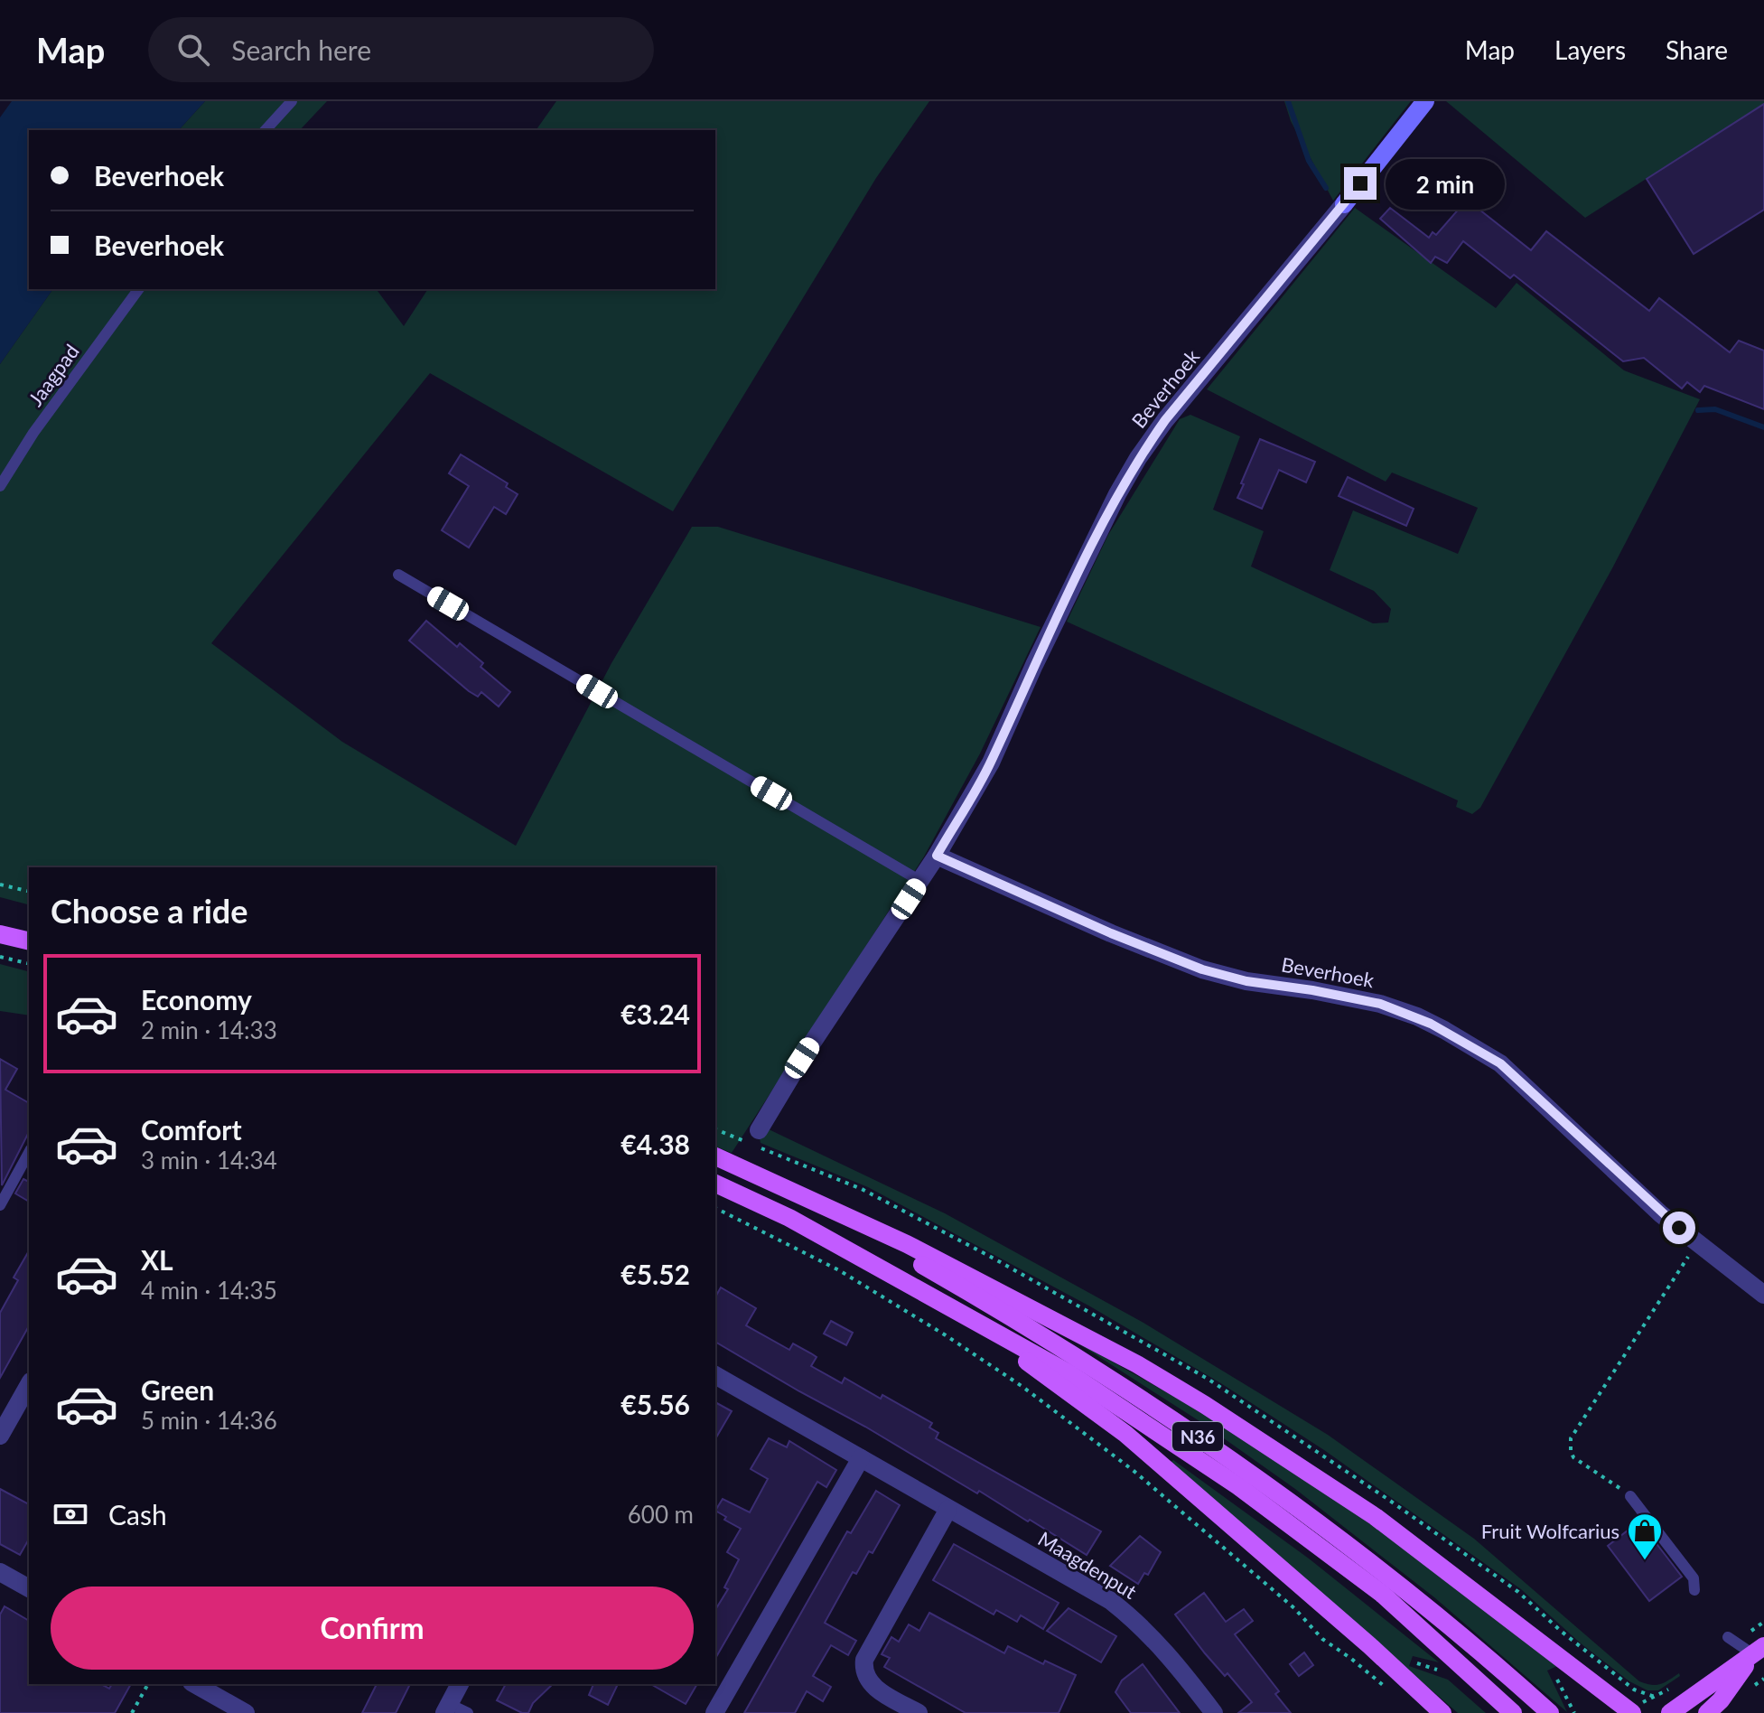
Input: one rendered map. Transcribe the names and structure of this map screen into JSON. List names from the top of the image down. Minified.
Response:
{"streets":{"main road":["N36"],"street":["Beverhoek","Maagdenput"],"lane":["Jaagpad"]},"places":{"shop":["Fruit Wolfcarius"]},"page":{"header":"Map","search":"Search here","nav":["Map","Layers","Share"],"banner":["Beverhoek","Beverhoek"],"bubble":"2 min","heading":"Choose a ride","list":[{"name":"Economy","note":"2 min · 14:33","value":"€3.24"},{"name":"Comfort","note":"3 min · 14:34","value":"€4.38"},{"name":"XL","note":"4 min · 14:35","value":"€5.52"},{"name":"Green","note":"5 min · 14:36","value":"€5.56"}],"pay":["Cash","600 m"],"buttons":"Confirm"}}
